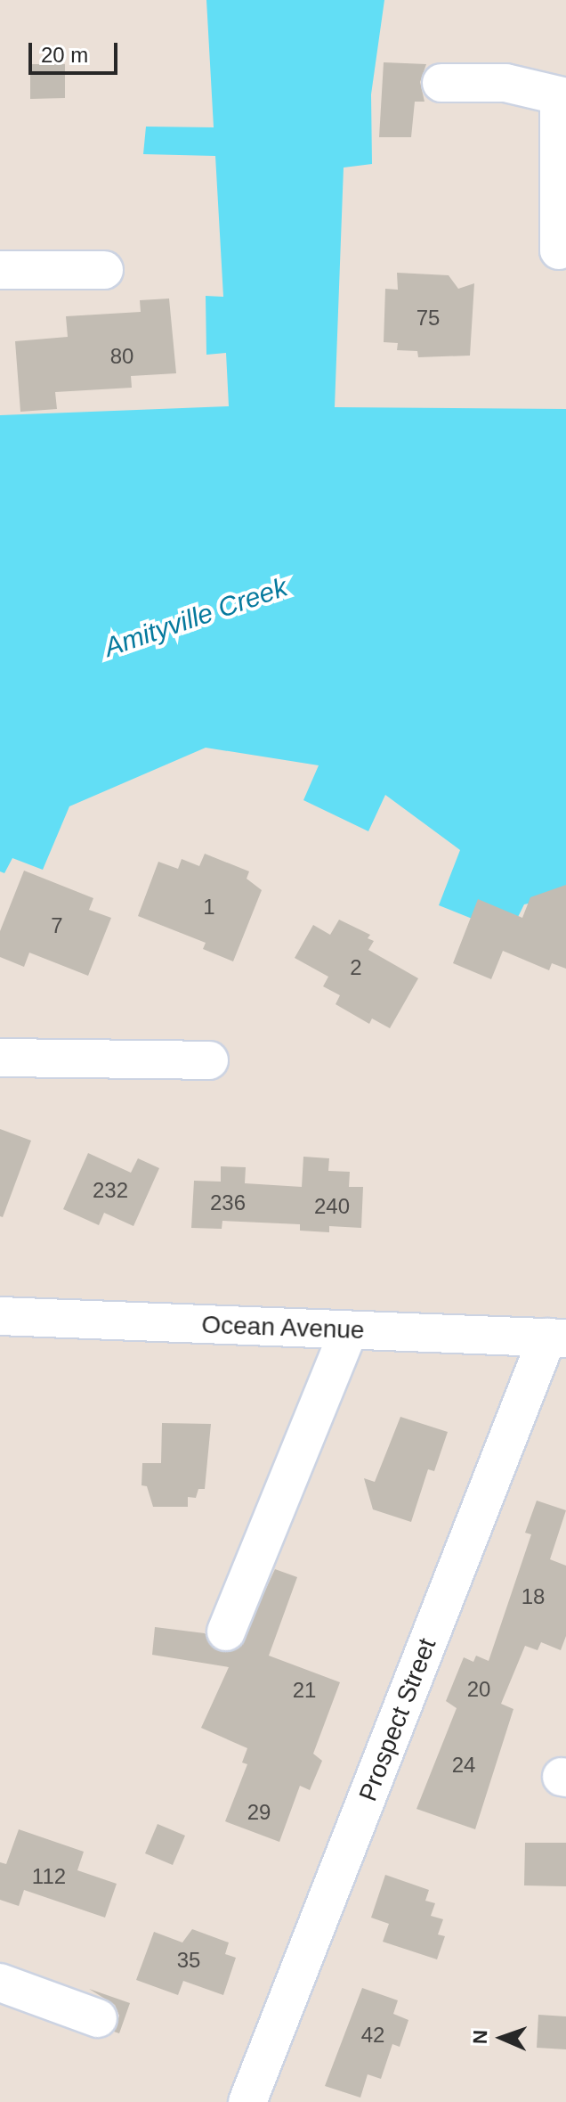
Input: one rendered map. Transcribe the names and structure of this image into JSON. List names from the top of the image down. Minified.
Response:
{"streets":{"street":["Ocean Avenue","Prospect Street"]},"crossings":[["Ocean Avenue","Prospect Street"]],"water":["Amityville Creek"],"house_numbers":["75","80","1","7","2","232","236","240","18","20","21","24","29","112","35","42"],"scale_bar":"20 m","north":"left"}
